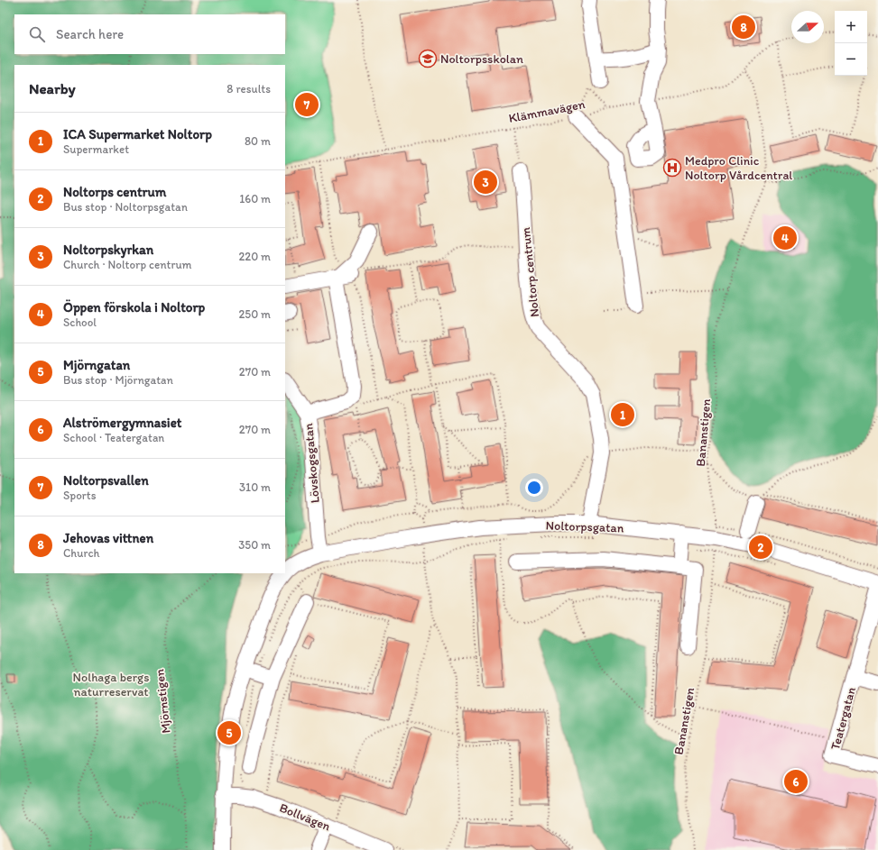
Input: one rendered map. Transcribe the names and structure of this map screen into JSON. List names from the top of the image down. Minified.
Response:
{"streets":{"street":["Noltorp centrum","Lövskogsgatan","Noltorpsgatan","Teatergatan","Bollvägen"],"path":["Klämmavägen","Bananstigen","Mjörnstigen"]},"crossings":[["Klämmavägen","Bananstigen"],["Noltorp centrum","Noltorpsgatan"],["Bananstigen","Noltorpsgatan"],["Lövskogsgatan","Noltorpsgatan"],["Noltorpsgatan","Bollvägen"]],"parks":["Nolhaga bergs naturreservat"],"places":{"school or university":["Noltorpsskolan"],"hospital":["Medpro Clinic Noltorp Vårdcentral"]},"north":"right","page":{"map_buttons":["+","−"],"pins":["8","7","3","4","1","2","5","6"],"search":"Search here","heading":["Nearby","8 results"],"list":[{"mark":"1","name":"ICA Supermarket Noltorp","note":"Supermarket","value":"80 m"},{"mark":"2","name":"Noltorps centrum","note":"Bus stop · Noltorpsgatan","value":"160 m"},{"mark":"3","name":"Noltorpskyrkan","note":"Church · Noltorp centrum","value":"220 m"},{"mark":"4","name":"Öppen förskola i Noltorp","note":"School","value":"250 m"},{"mark":"5","name":"Mjörngatan","note":"Bus stop · Mjörngatan","value":"270 m"},{"mark":"6","name":"Alströmergymnasiet","note":"School · Teatergatan","value":"270 m"},{"mark":"7","name":"Noltorpsvallen","note":"Sports","value":"310 m"},{"mark":"8","name":"Jehovas vittnen","note":"Church","value":"350 m"}]}}
